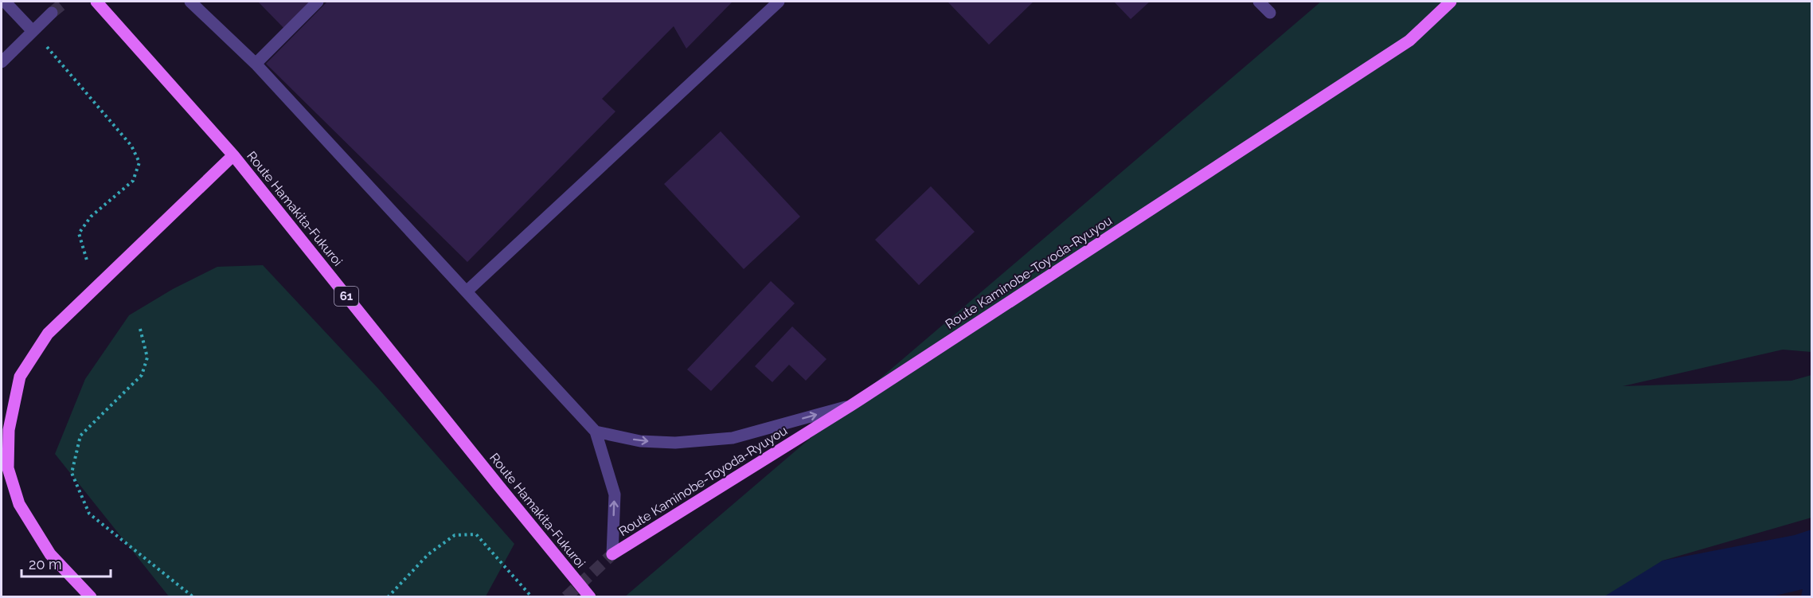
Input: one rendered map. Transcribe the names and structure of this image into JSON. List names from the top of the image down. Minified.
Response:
{"streets":{"main road":["Route Hamakita-Fukuroi","Route Kaminobe-Toyoda-Ryuyou","61"]},"scale_bar":"20 m"}
